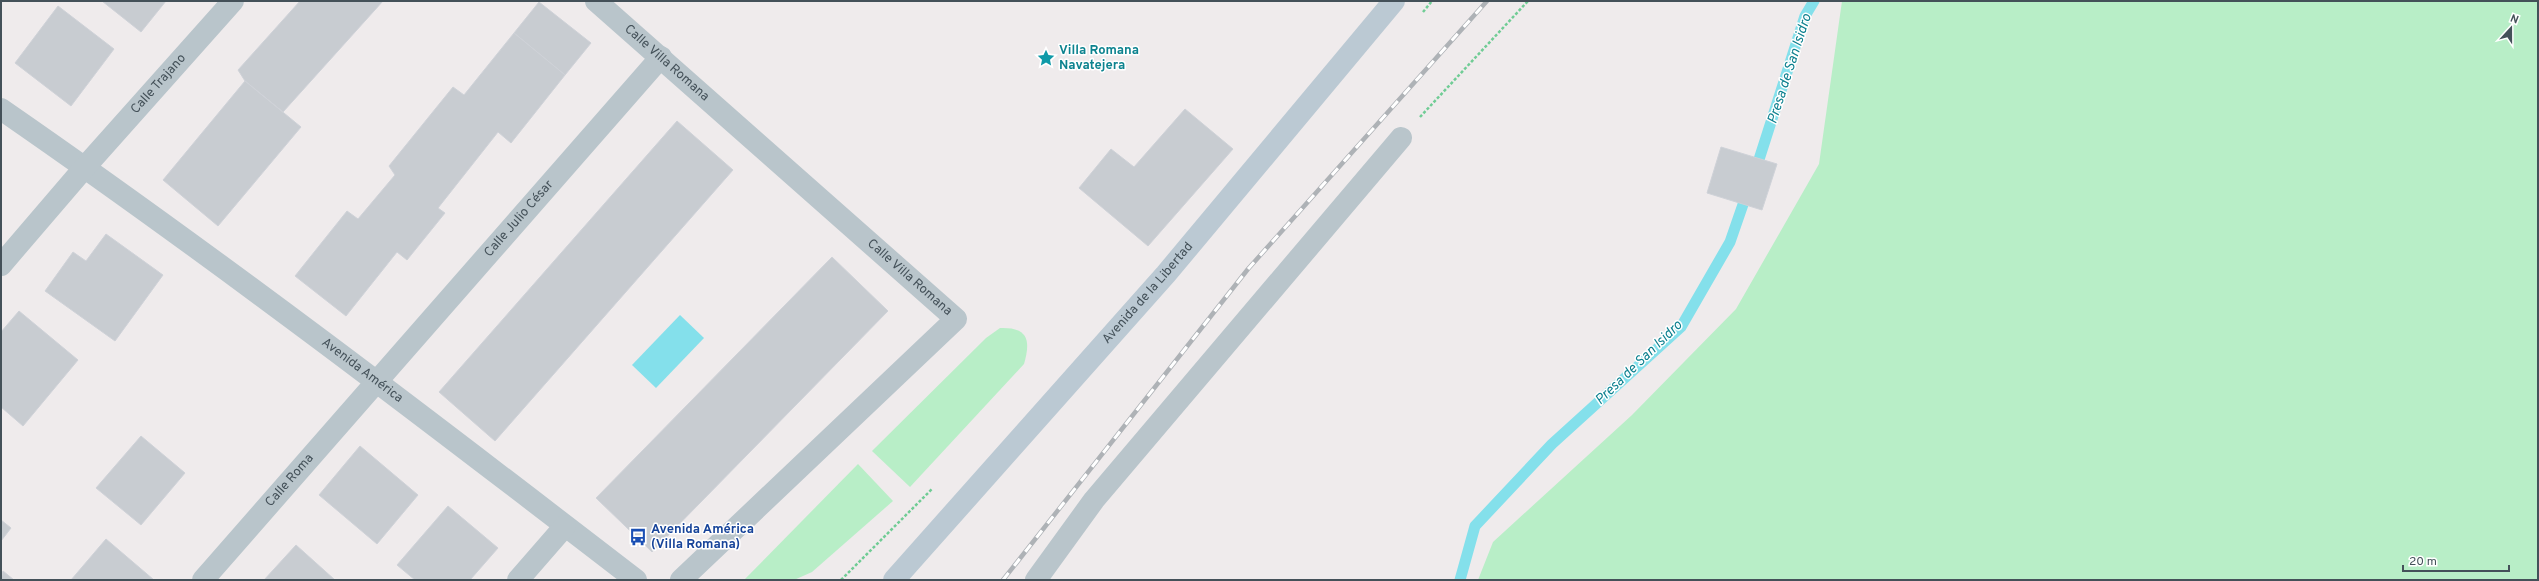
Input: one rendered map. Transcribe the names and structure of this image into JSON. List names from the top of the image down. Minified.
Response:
{"streets":{"main road":["Avenida de la Libertad"],"street":["Calle Villa Romana","Calle Trajano","Calle Julio César","Avenida América","Calle Roma"]},"crossings":[["Calle Villa Romana","Calle Julio César"],["Calle Trajano","Avenida América"],["Calle Julio César","Avenida América"],["Calle Julio César","Calle Roma"],["Avenida América","Calle Roma"]],"water":["Presa de San Isidro"],"places":{"place":["Villa Romana Navatejera"],"bus stop":["Avenida América (Villa Romana)"]},"scale_bar":"20 m","north":"top"}
